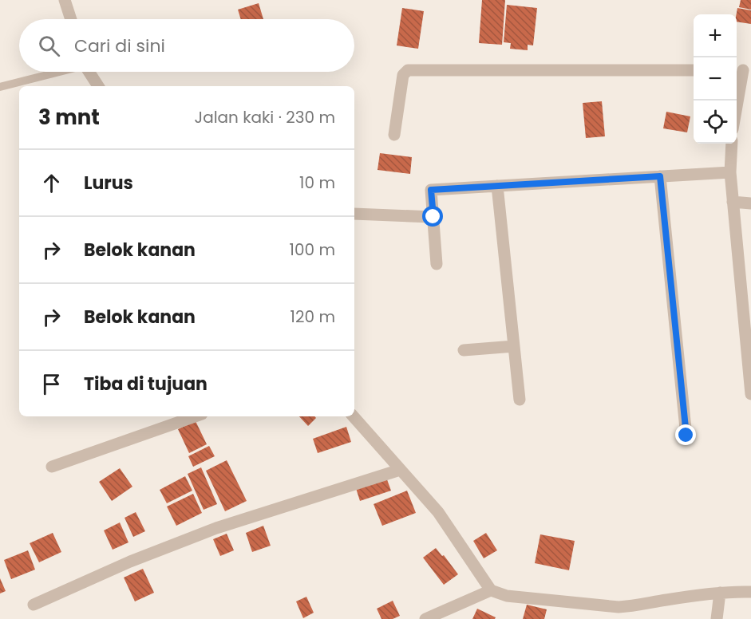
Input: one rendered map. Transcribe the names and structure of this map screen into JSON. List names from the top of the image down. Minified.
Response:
{"page":{"map_buttons":["+","−"],"search":"Cari di sini","heading":["3 mnt","Jalan kaki · 230 m"],"list":[["Lurus","10 m"],["Belok kanan","100 m"],["Belok kanan","120 m"],"Tiba di tujuan"]}}
